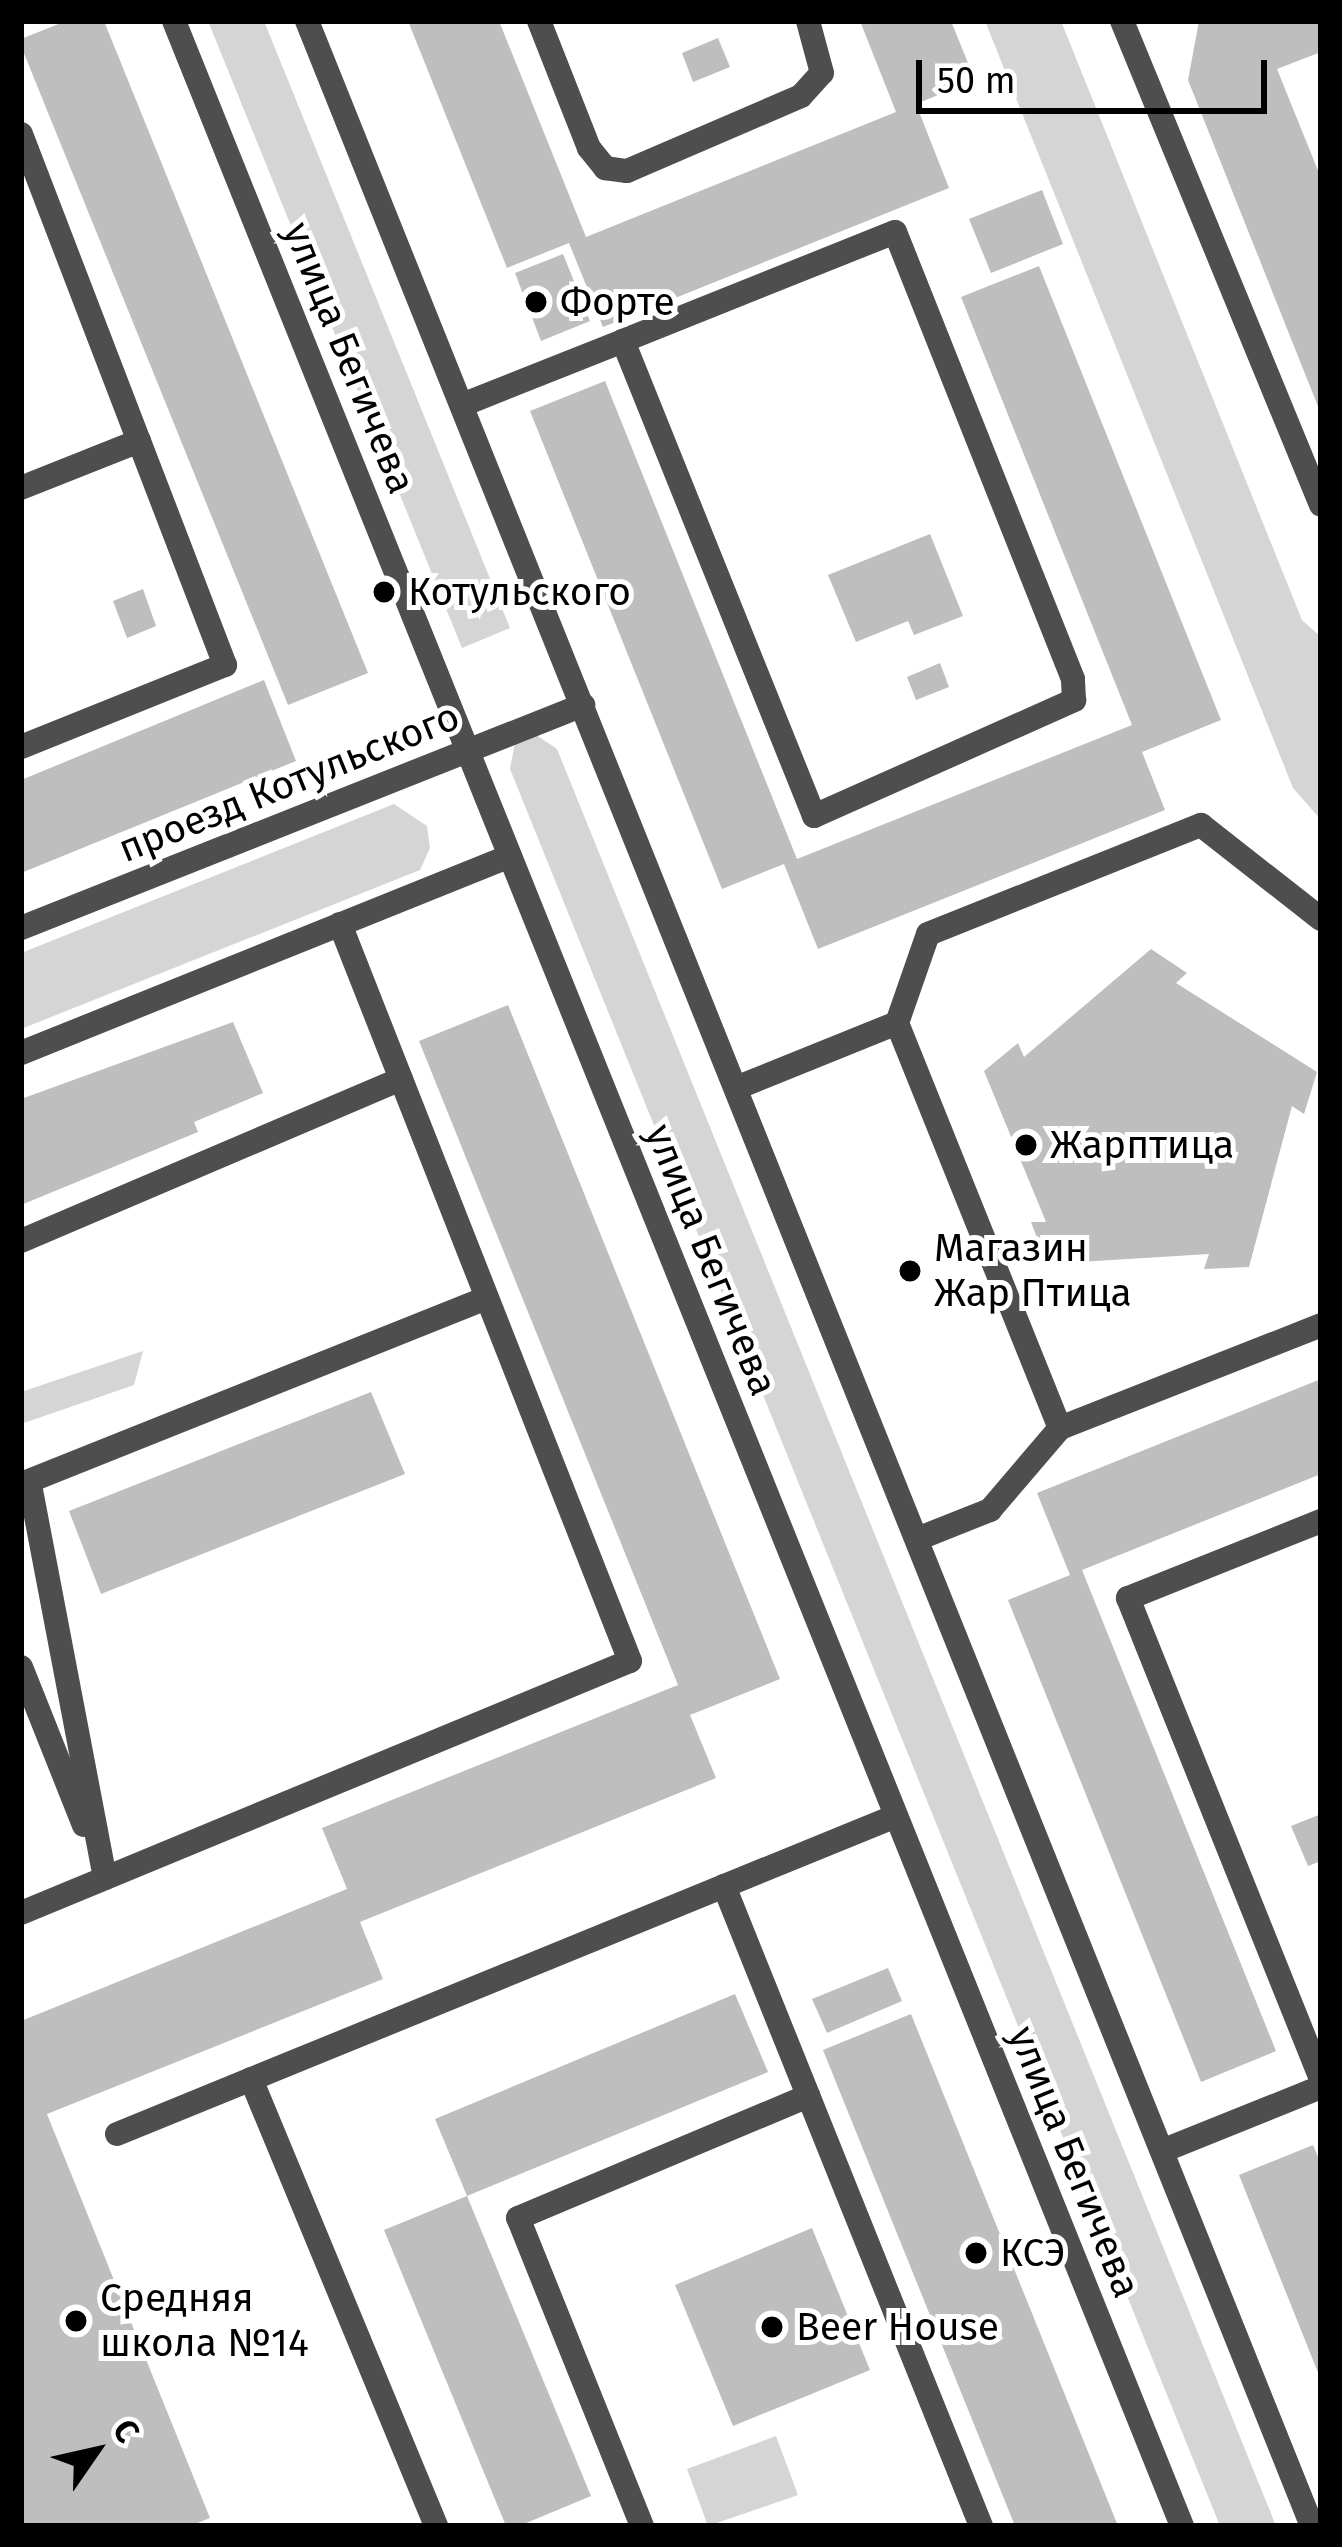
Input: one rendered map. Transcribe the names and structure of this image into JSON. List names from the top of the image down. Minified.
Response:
{"streets":{"street":["улица Бегичева","проезд Котульского"]},"crossings":[["улица Бегичева","проезд Котульского"]],"places":["Форте","Котульского","Жарптица","Магазин Жар Птица","КСЭ","Средняя школа №14","Beer House"],"scale_bar":"50 m","north":"top right"}
